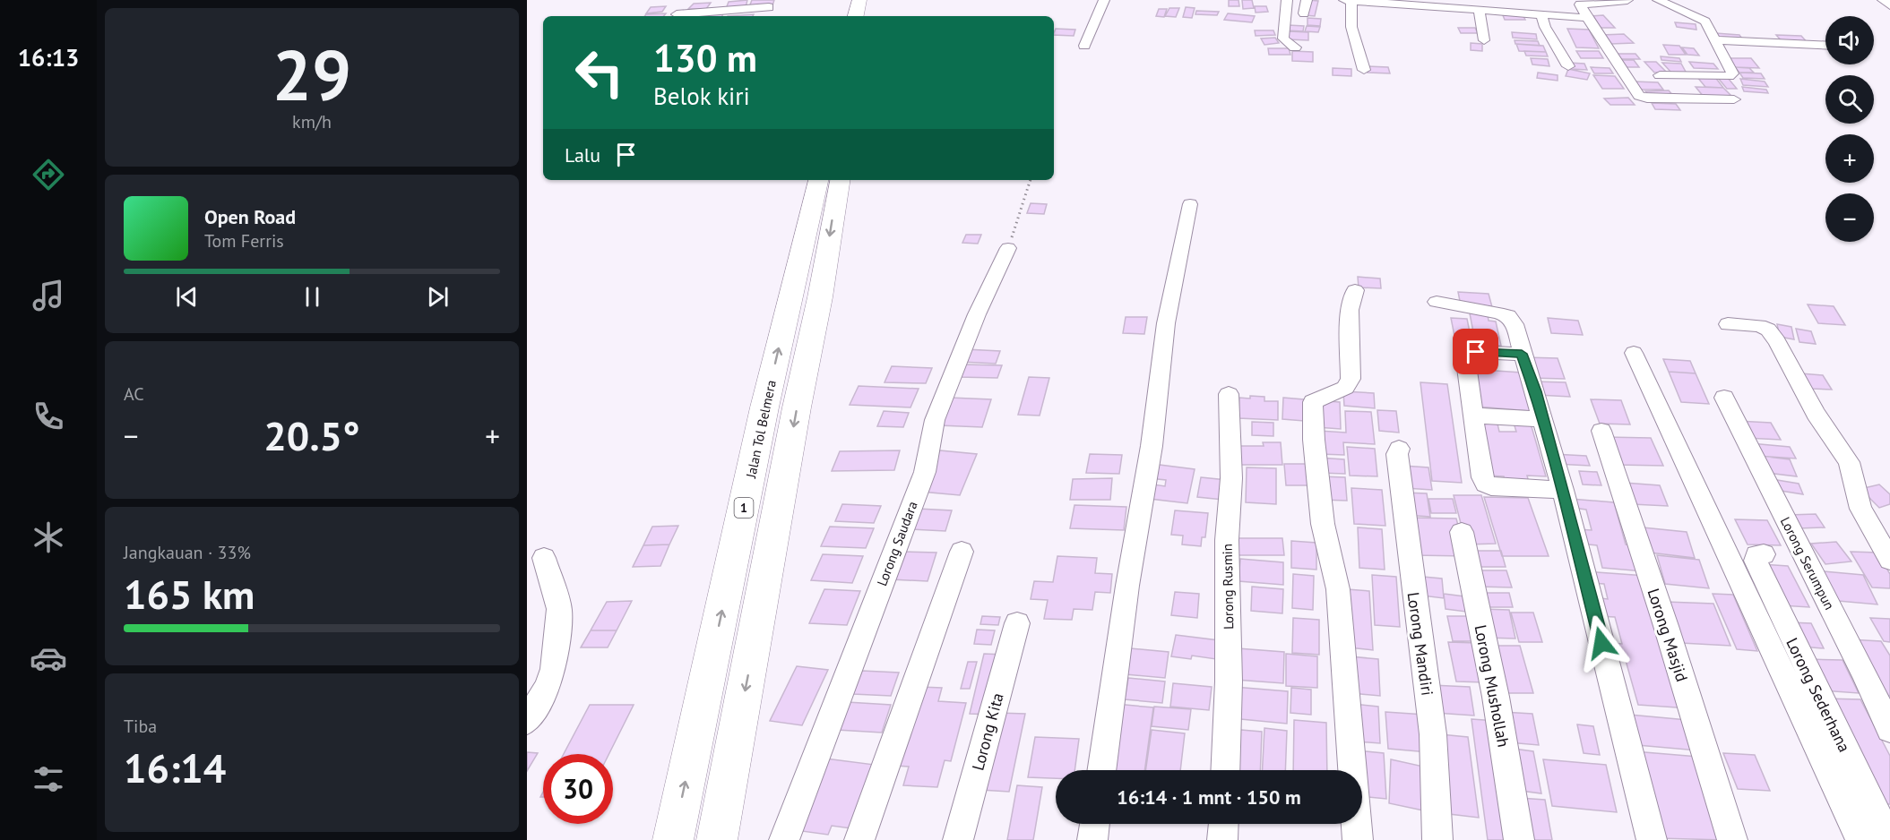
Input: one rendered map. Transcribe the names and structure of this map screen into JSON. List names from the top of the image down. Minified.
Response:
{"streets":{"highway":["Jalan Tol Belmera","1"],"street":["Lorong Saudara","Lorong Serumpun","Lorong Rusmin","Lorong Masjid","Lorong Mandiri","Lorong Mushollah","Lorong Sederhana","Lorong Kita"]},"page":{"tabs":"16:13","tile":[["29","km/h"],"AC",["Jangkauan · 33%","165 km"],["Tiba","16:14"]],"map_buttons":["+","−"],"turn":["130 m","Belok kiri"],"then":"Lalu","song":["Open Road","Tom Ferris"],"heat":["−","20.5°","+"],"limit":"30","trip":"16:14 · 1 mnt · 150 m"}}
